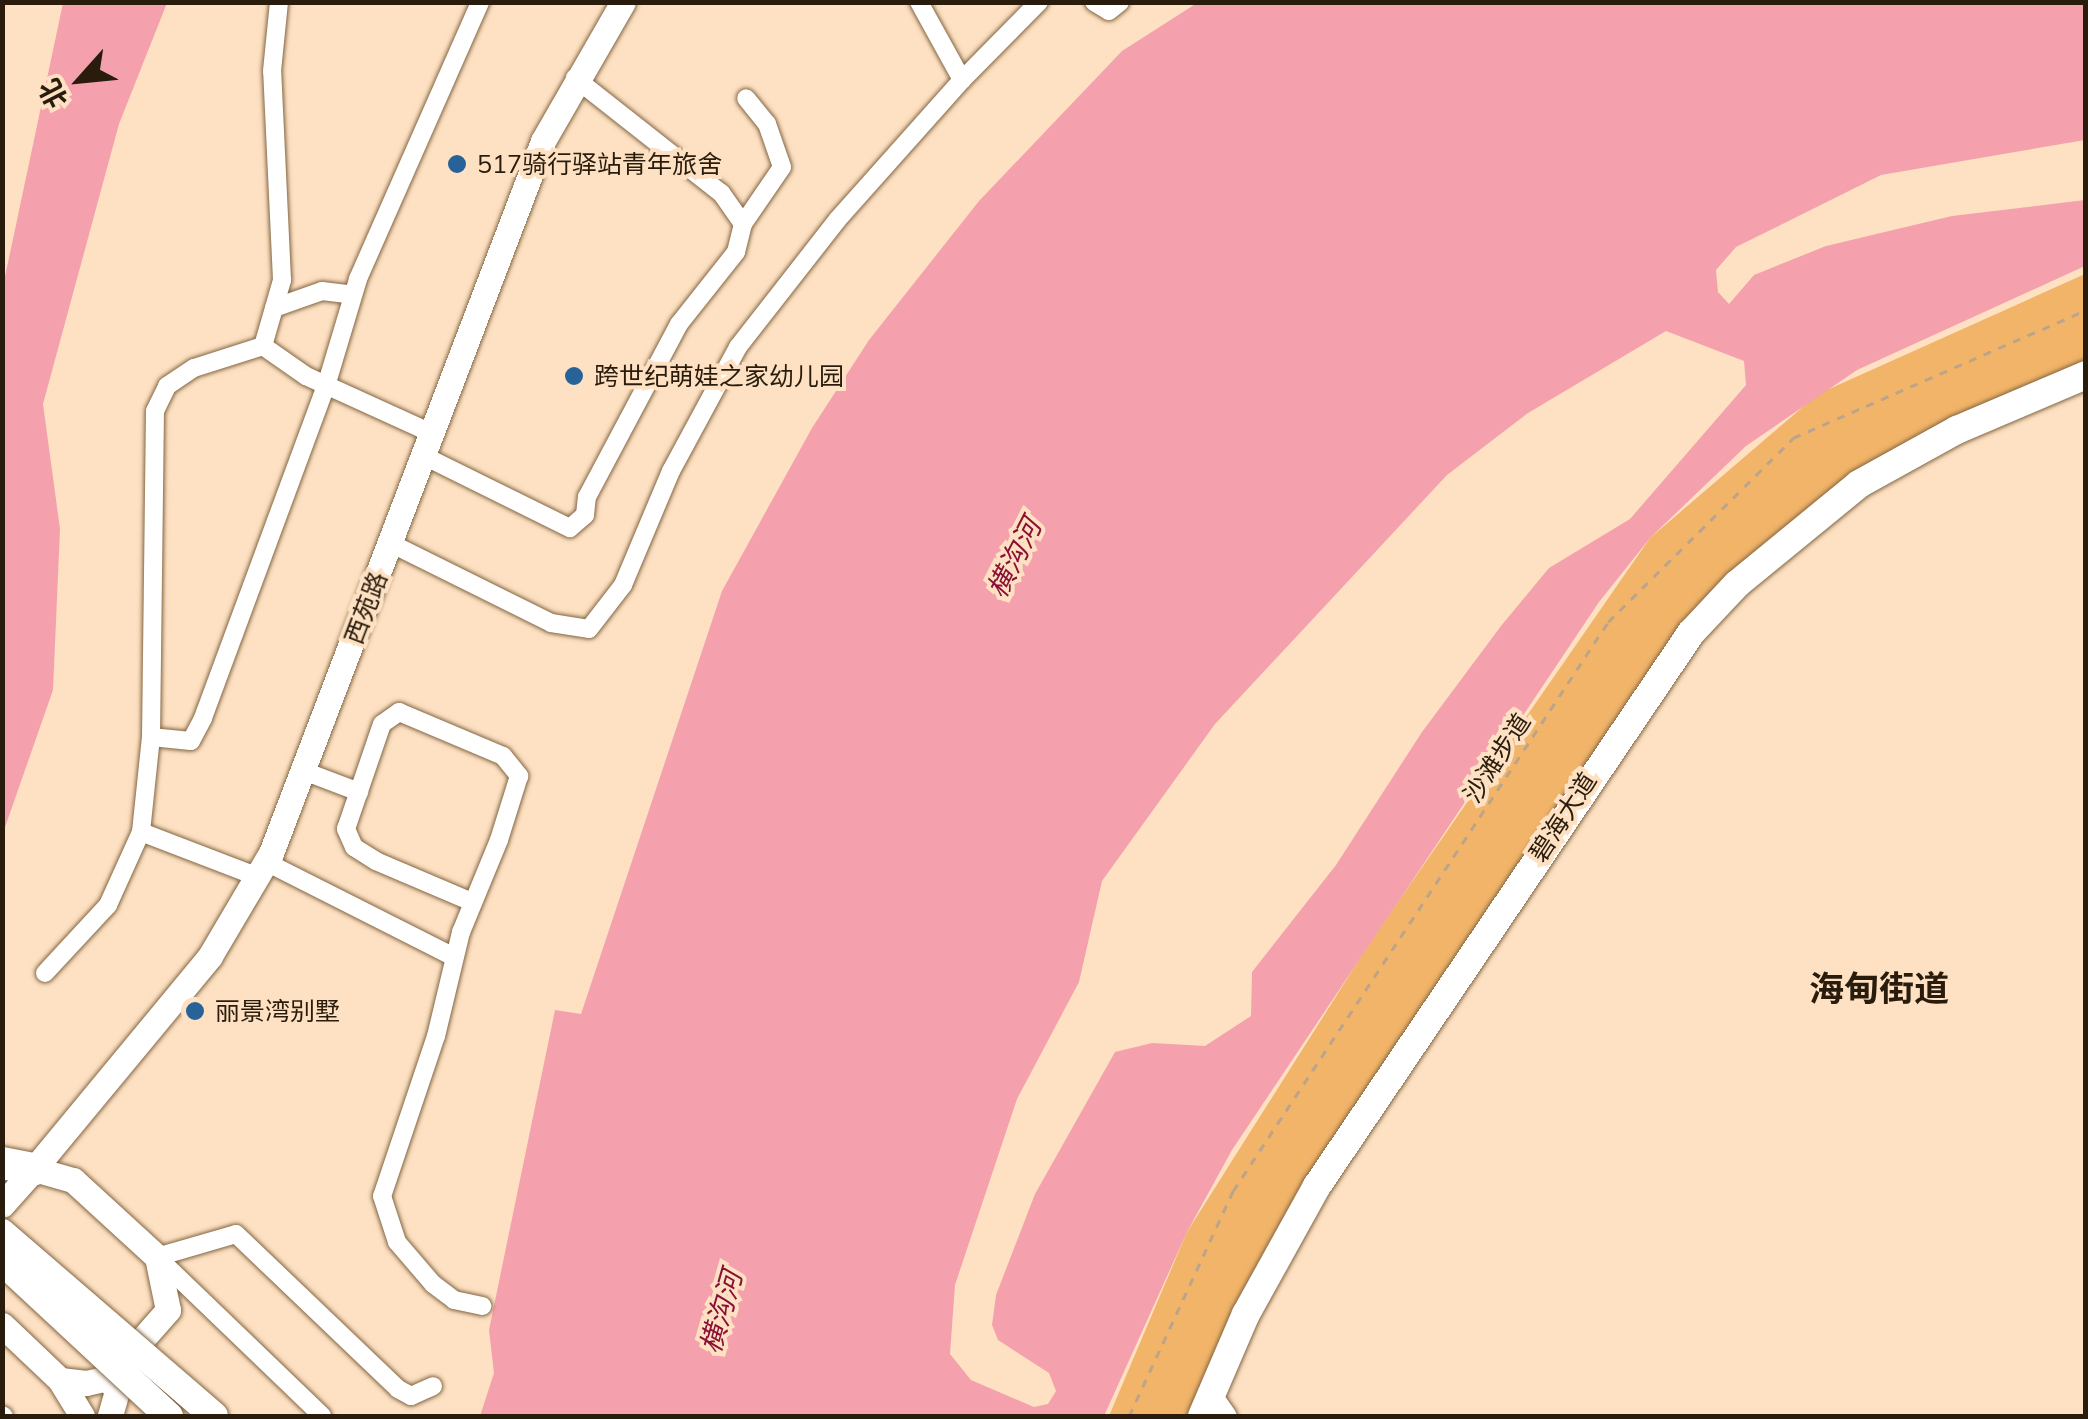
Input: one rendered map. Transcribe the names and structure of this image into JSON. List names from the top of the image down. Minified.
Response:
{"streets":{"main road":["西苑路","碧海大道"],"path":["沙滩步道"]},"districts":["海甸街道"],"water":["横沟河"],"places":["517骑行驿站青年旅舍","跨世纪萌娃之家幼儿园","丽景湾别墅"],"north":"bottom left"}
